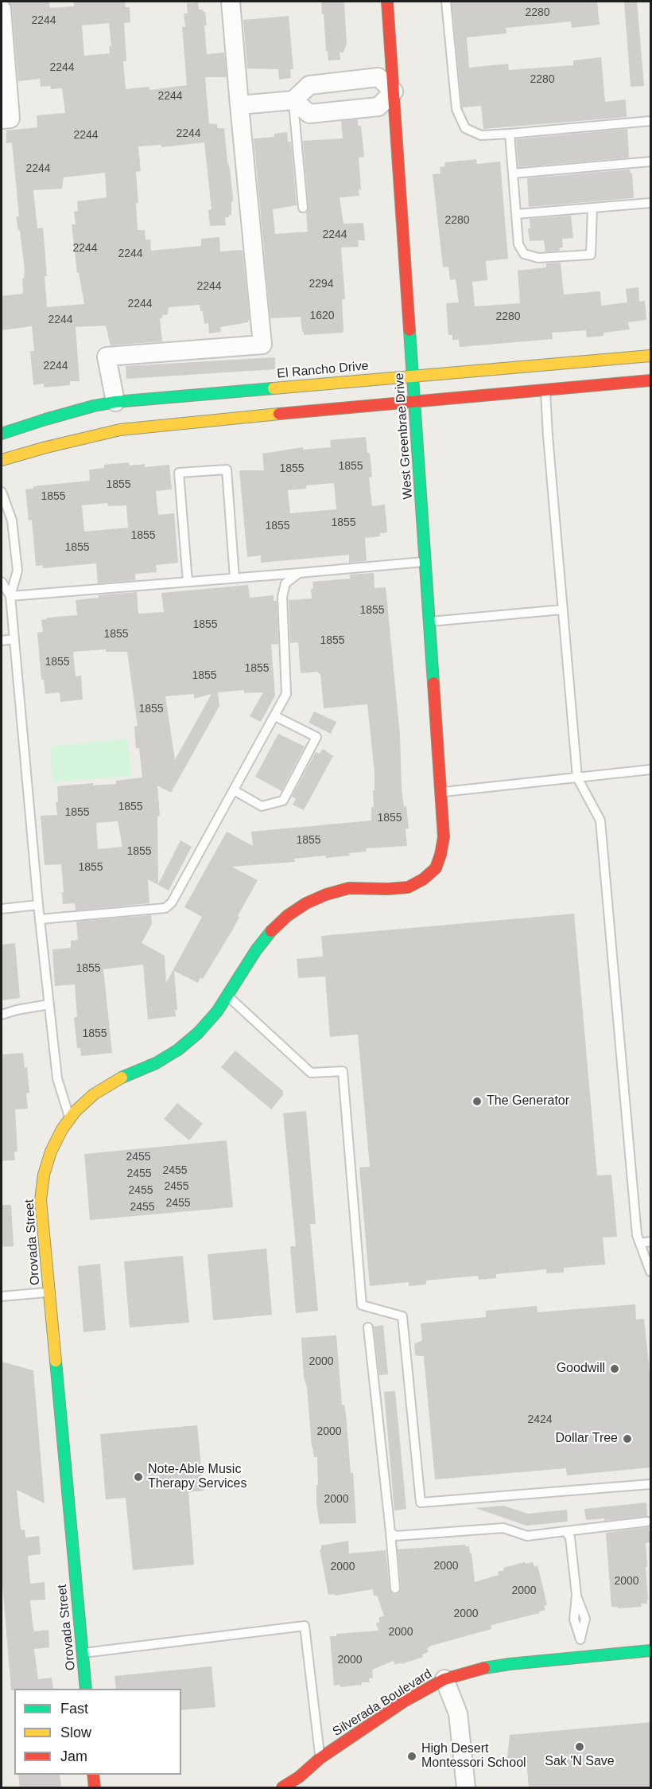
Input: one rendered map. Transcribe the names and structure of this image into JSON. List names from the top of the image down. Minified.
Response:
{"streets":{"street":["El Rancho Drive","West Greenbrae Drive","Orovada Street","Silverada Boulevard"]},"crossings":[["El Rancho Drive","West Greenbrae Drive"],["West Greenbrae Drive","Orovada Street"]],"places":["The Generator","Goodwill","Dollar Tree","Note-Able Music Therapy Services","Sak 'N Save","High Desert Montessori School"],"house_numbers":["2280","2244","2244","2280","2244","2244","2244","2244","2280","2244","2244","2244","2294","2244","2244","1620","2280","2244","2244","1855","1855","1855","1855","1855","1855","1855","1855","1855","1855","1855","1855","1855","1855","1855","1855","1855","1855","1855","1855","1855","1855","1855","1855","2455","2455","2455","2455","2455","2455","2455","2000","2424","2000","2000","2000","2000","2000","2000","2000","2000","2000"],"legend":["Fast","Slow","Jam"]}
